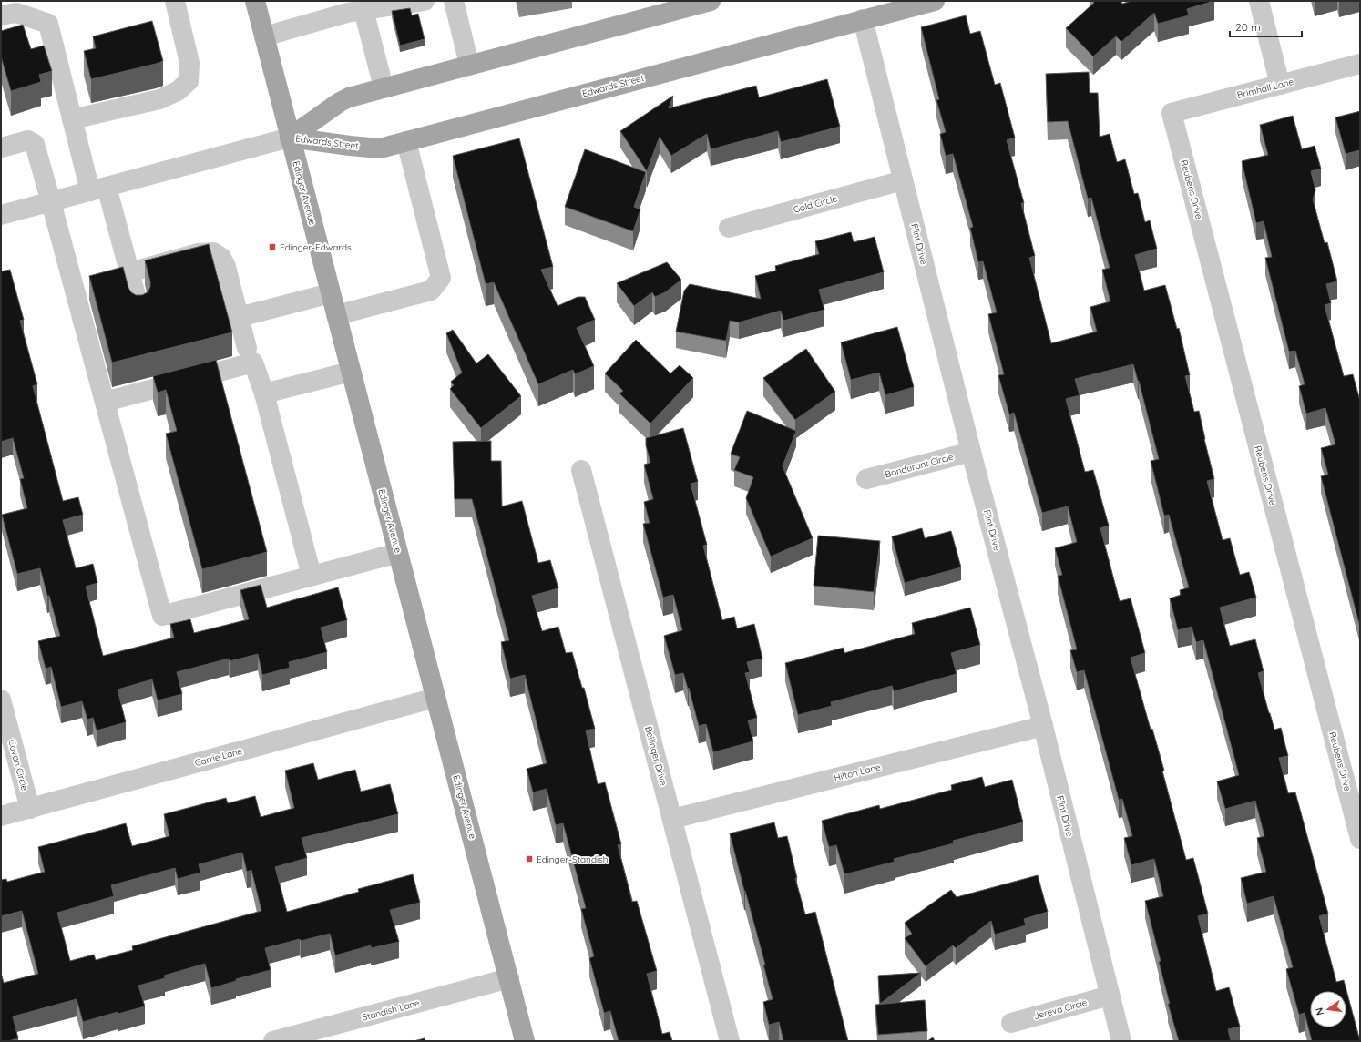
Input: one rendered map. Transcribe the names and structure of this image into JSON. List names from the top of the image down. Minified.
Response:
{"streets":{"main road":["Edwards Street","Edinger Avenue"],"street":["Brimhall Lane","Reubens Drive","Gold Circle","Flint Drive","Bondurant Circle","Bellinger Drive","Carrie Lane","Cavan Circle","Hilton Lane","Jereva Circle","Standish Lane"]},"crossings":[["Edwards Street","Edinger Avenue"],["Edwards Street","Flint Drive"],["Brimhall Lane","Reubens Drive"],["Edinger Avenue","Carrie Lane"],["Edinger Avenue","Standish Lane"],["Gold Circle","Flint Drive"],["Flint Drive","Bondurant Circle"],["Flint Drive","Hilton Lane"],["Flint Drive","Jereva Circle"],["Bellinger Drive","Hilton Lane"],["Carrie Lane","Cavan Circle"]],"places":{"transit":["Edinger-Edwards","Edinger-Standish"]},"scale_bar":"20 m","north":"left"}
